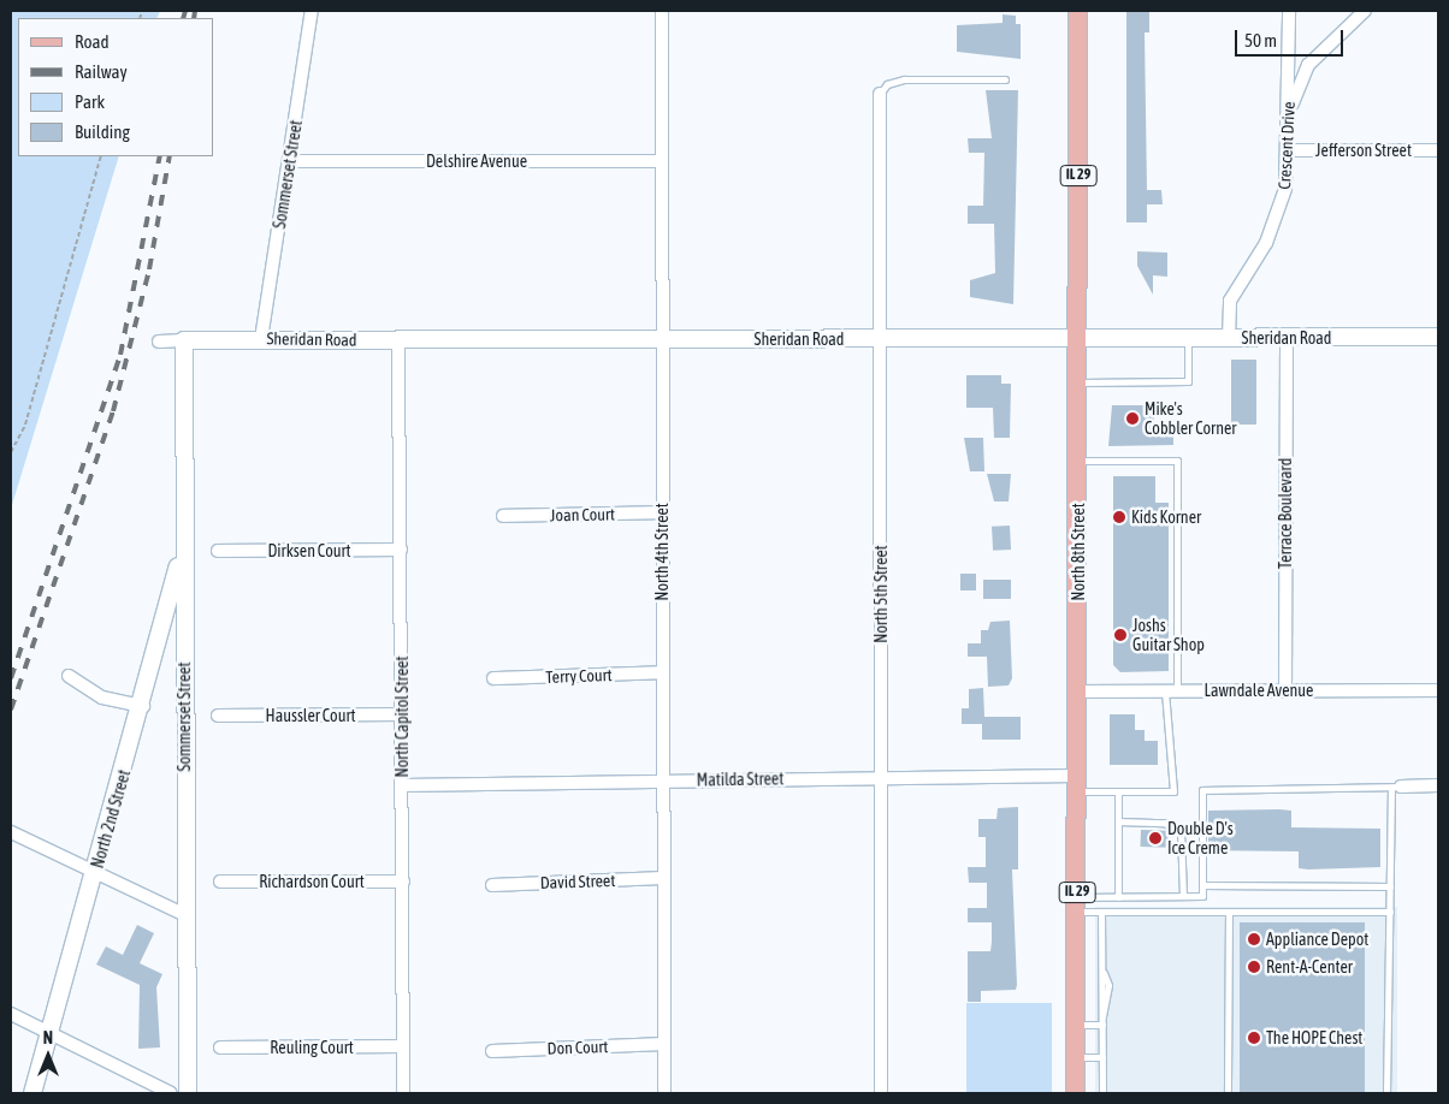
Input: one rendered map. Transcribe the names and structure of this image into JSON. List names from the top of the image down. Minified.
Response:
{"streets":{"main road":["Sommerset Street","IL 29","Sheridan Road","North 8th Street","North 2nd Street"],"street":["Crescent Drive","Jefferson Street","Delshire Avenue","Terrace Boulevard","Joan Court","Dirksen Court","North 4th Street","North 5th Street","Terry Court","Lawndale Avenue","Haussler Court","North Capitol Street","Matilda Street","Richardson Court","David Street","Reuling Court","Don Court"]},"crossings":[["Crescent Drive","Jefferson Street"],["Crescent Drive","Sheridan Road"],["Delshire Avenue","Sommerset Street"],["Delshire Avenue","North 4th Street"],["Sommerset Street","Sheridan Road"],["Sommerset Street","North 2nd Street"],["Sheridan Road","Terrace Boulevard"],["Sheridan Road","North 4th Street"],["Sheridan Road","North 8th Street"],["Sheridan Road","North 5th Street"],["Sheridan Road","North Capitol Street"],["Terrace Boulevard","Lawndale Avenue"],["Joan Court","North 4th Street"],["Dirksen Court","North Capitol Street"],["North 4th Street","Terry Court"],["North 4th Street","Matilda Street"],["North 4th Street","David Street"],["North 4th Street","Don Court"],["North 8th Street","Lawndale Avenue"],["North 8th Street","Matilda Street"],["North 5th Street","Matilda Street"],["Haussler Court","North Capitol Street"],["North Capitol Street","Matilda Street"],["North Capitol Street","Richardson Court"],["North Capitol Street","Reuling Court"]],"places":["Mike's Cobbler Corner","Kids Korner","Joshs Guitar Shop","Double D's Ice Creme","Appliance Depot","Rent-A-Center","The HOPE Chest"],"legend":["Road","Railway","Park","Building"],"scale_bar":"50 m","north":"top"}
